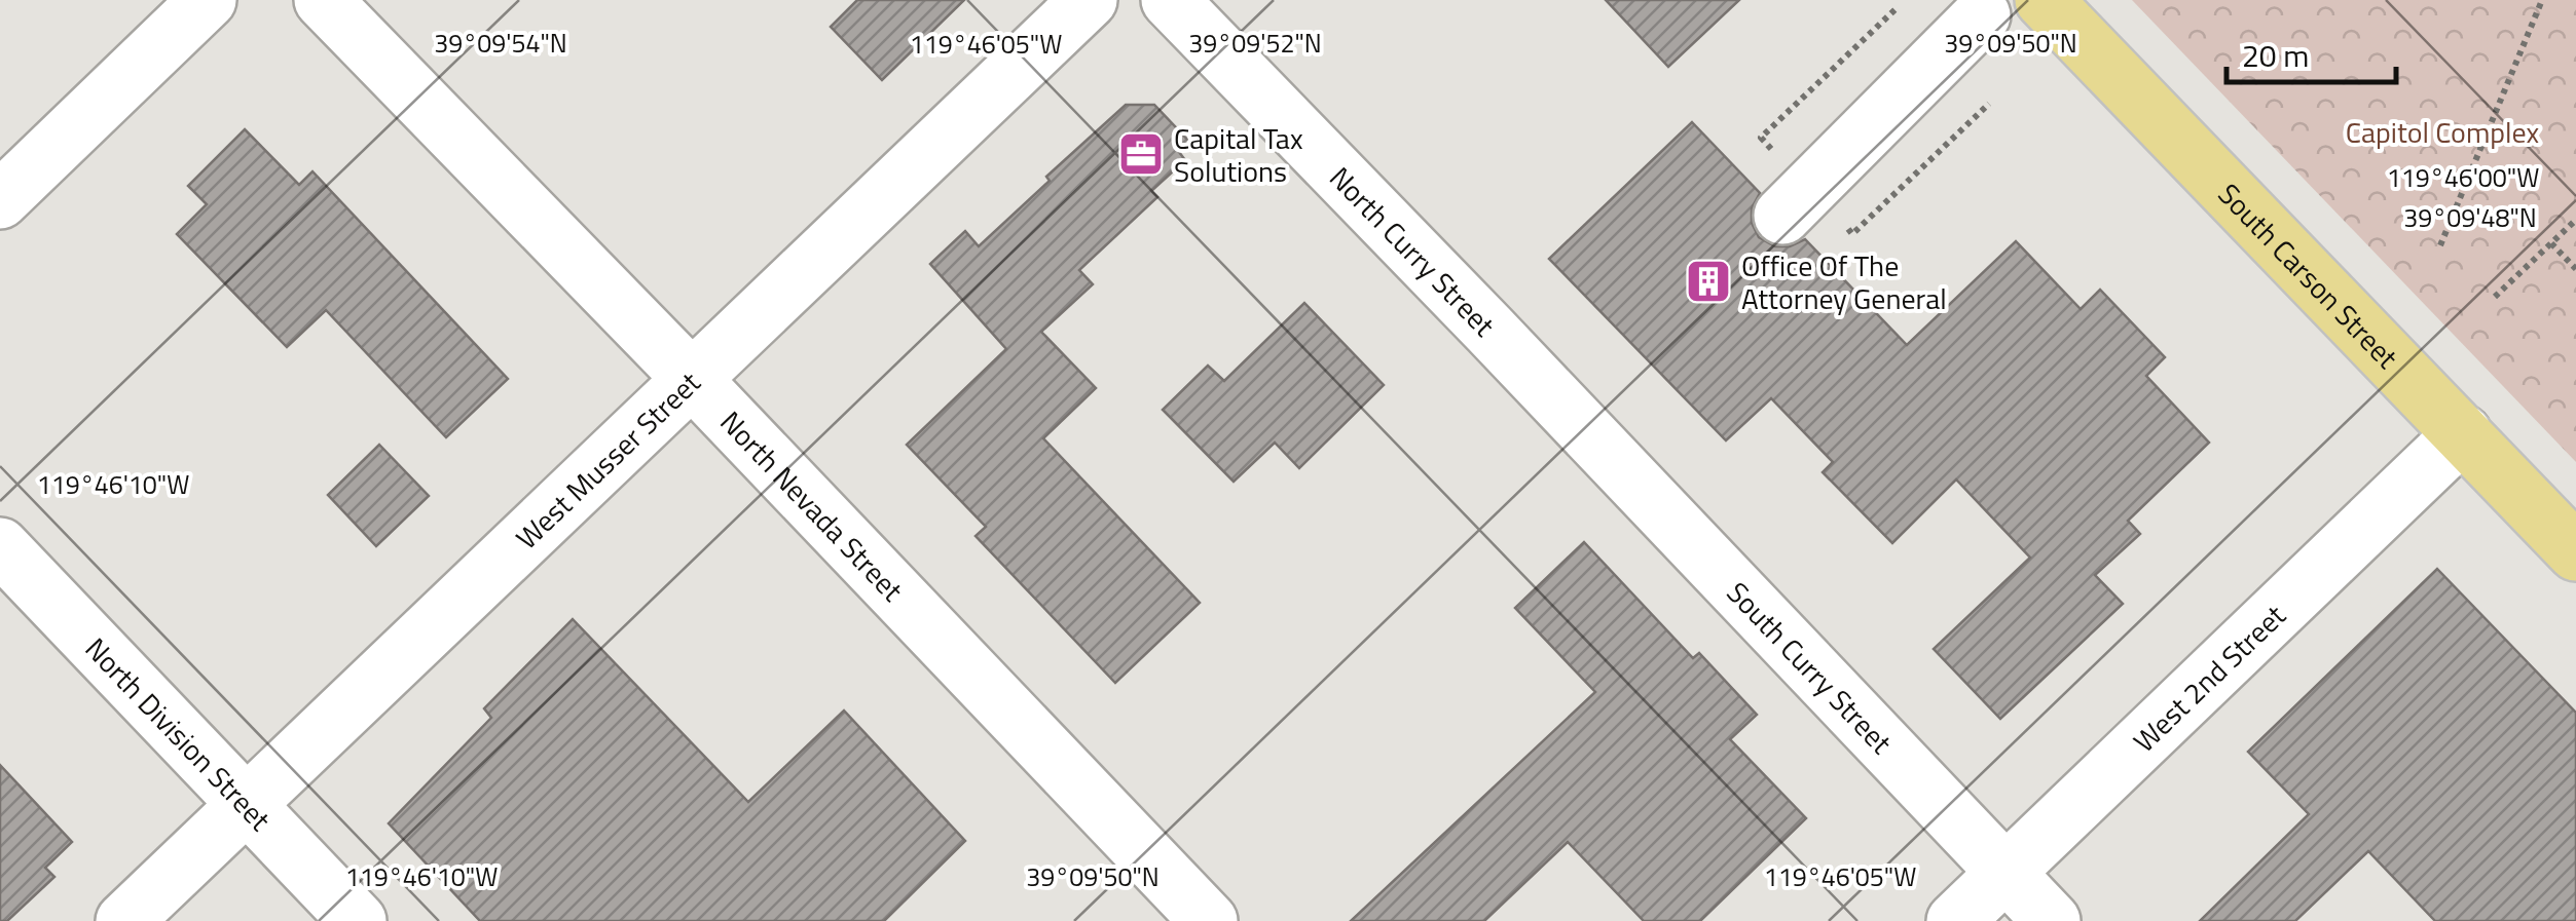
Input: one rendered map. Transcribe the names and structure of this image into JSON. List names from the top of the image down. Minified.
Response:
{"streets":{"main road":["South Carson Street"],"street":["North Curry Street","West Musser Street","North Nevada Street","South Curry Street","West 2nd Street","North Division Street"]},"crossings":[["North Curry Street","South Curry Street"],["South Carson Street","West 2nd Street"],["West Musser Street","North Nevada Street"],["West Musser Street","North Division Street"],["South Curry Street","West 2nd Street"]],"parks":["Capitol Complex"],"places":{"office":["Capital Tax Solutions"],"building":["Office Of The Attorney General"]},"scale_bar":"20 m","coordinates":["39°09'54\"N","39°09'52\"N","39°09'50\"N","119°46'05\"W","119°46'00\"W","39°09'48\"N","119°46'10\"W"]}
